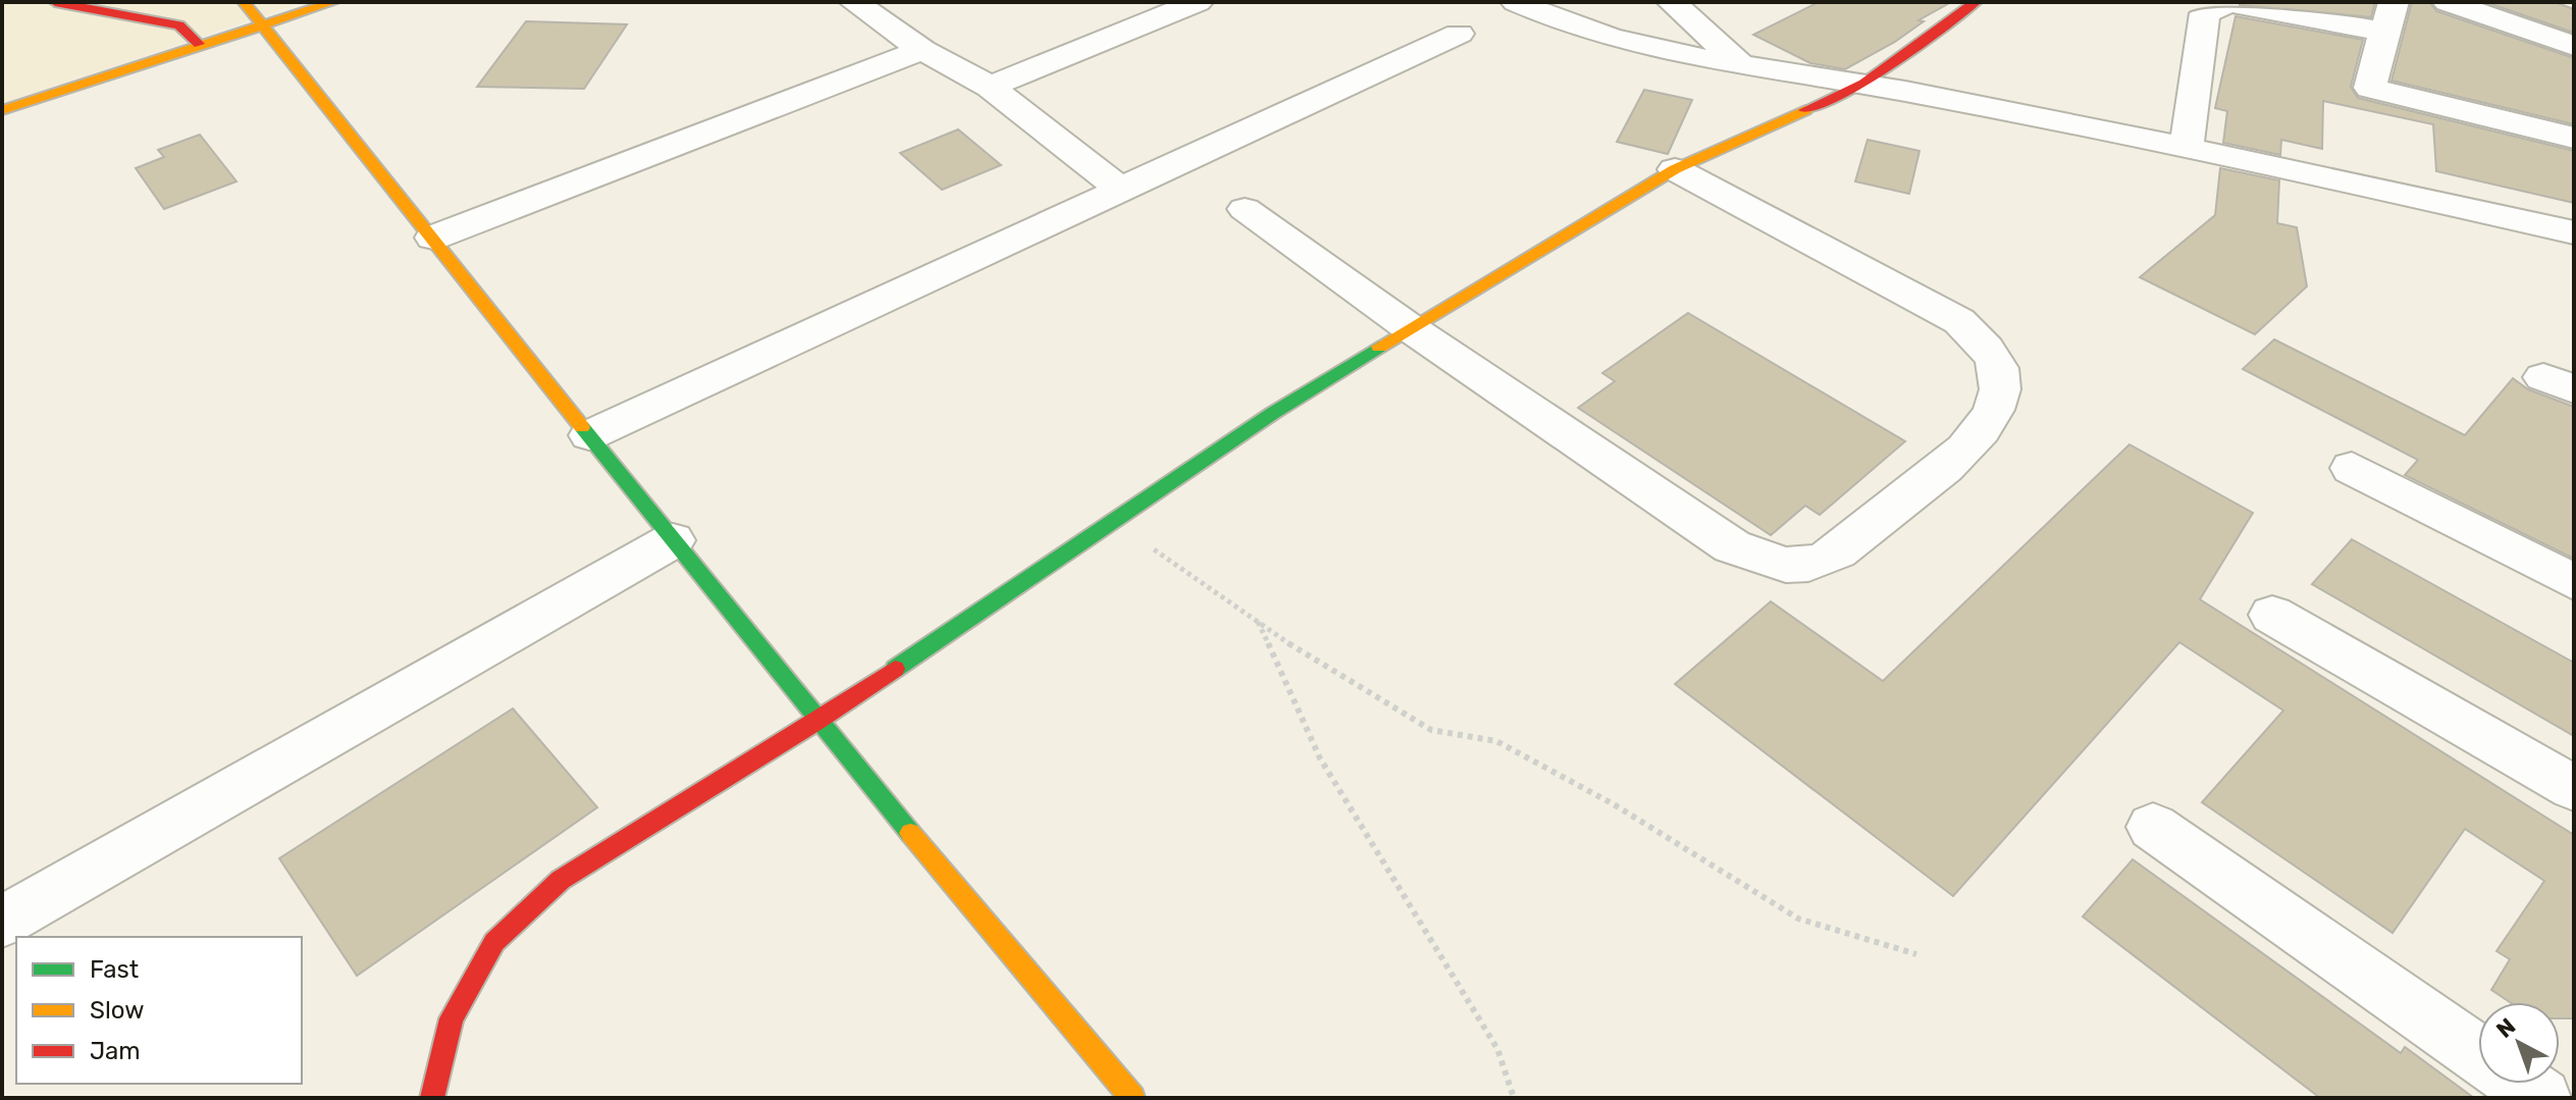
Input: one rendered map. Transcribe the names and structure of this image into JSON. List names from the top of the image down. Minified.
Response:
{"legend":["Fast","Slow","Jam"],"north":"top left"}
